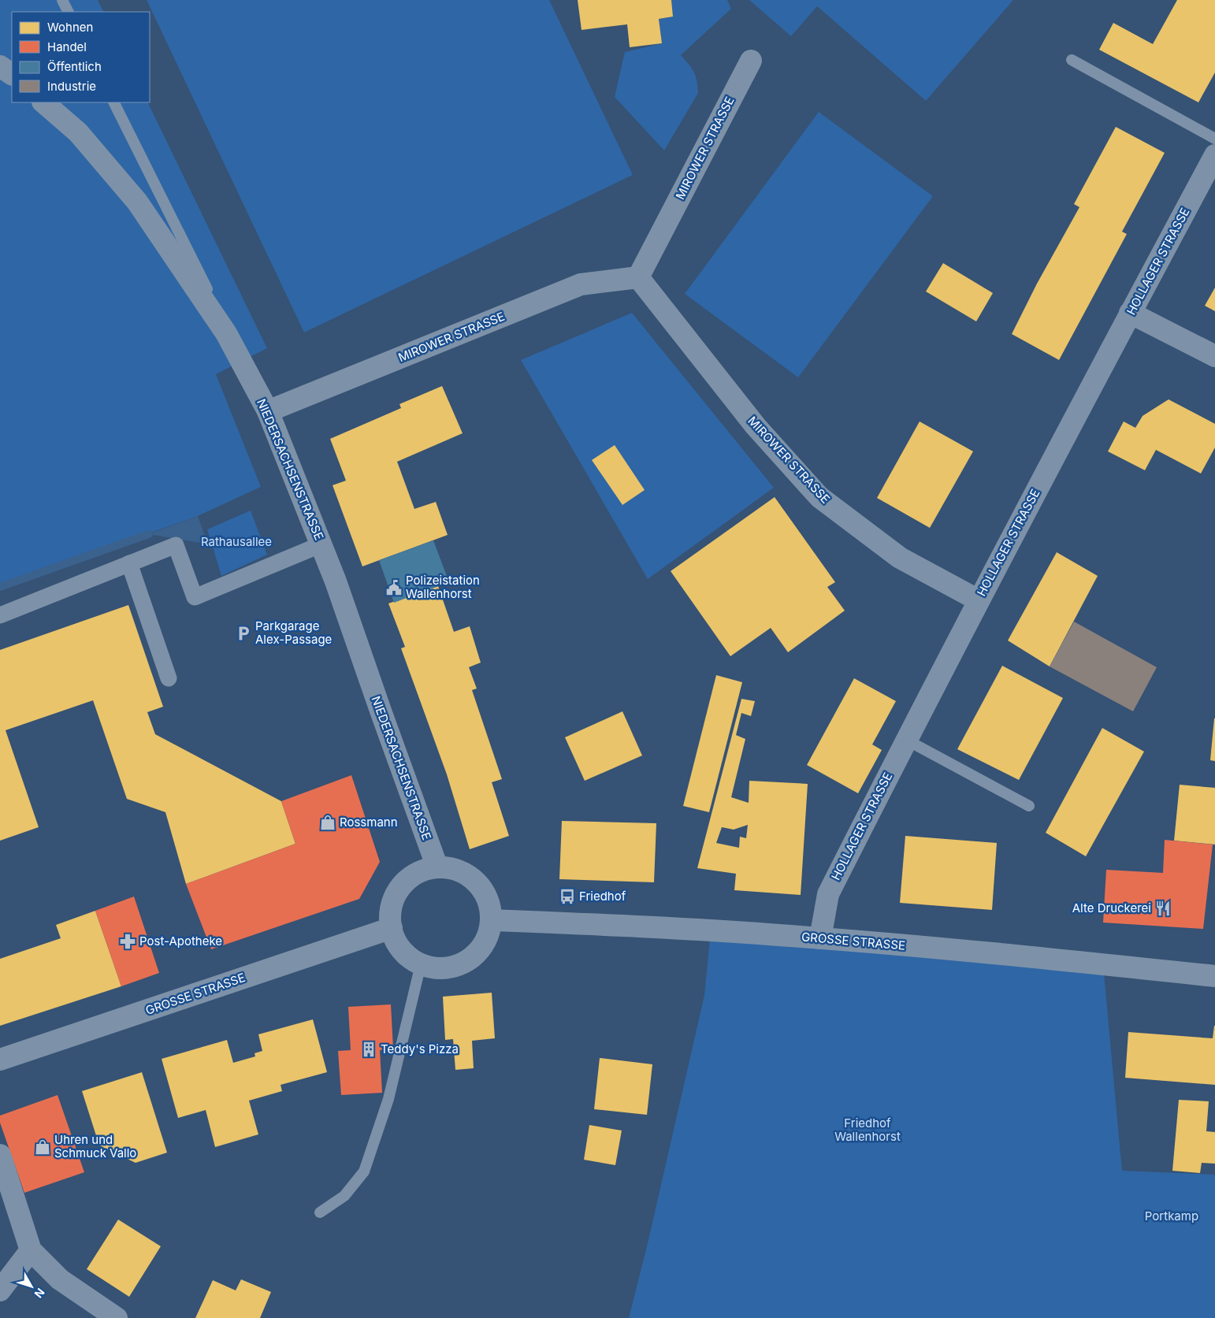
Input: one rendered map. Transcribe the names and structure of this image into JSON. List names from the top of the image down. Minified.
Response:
{"streets":{"street":["MIROWER STRASSE","HOLLAGER STRASSE","NIEDERSACHSENSTRASSE","GROSSE STRASSE"]},"crossings":[["MIROWER STRASSE","HOLLAGER STRASSE"],["MIROWER STRASSE","NIEDERSACHSENSTRASSE"],["HOLLAGER STRASSE","GROSSE STRASSE"],["NIEDERSACHSENSTRASSE","GROSSE STRASSE"]],"parks":["Rathausallee","Friedhof Wallenhorst","Portkamp"],"places":{"public building":["Polizeistation Wallenhorst"],"parking":["Parkgarage Alex-Passage"],"shop":["Rossmann","Uhren und Schmuck Vallo"],"bus stop":["Friedhof"],"restaurant":["Alte Druckerei"],"pharmacy":["Post-Apotheke"],"building":["Teddy's Pizza"]},"legend":["Wohnen","Handel","Öffentlich","Industrie"],"north":"bottom right"}
